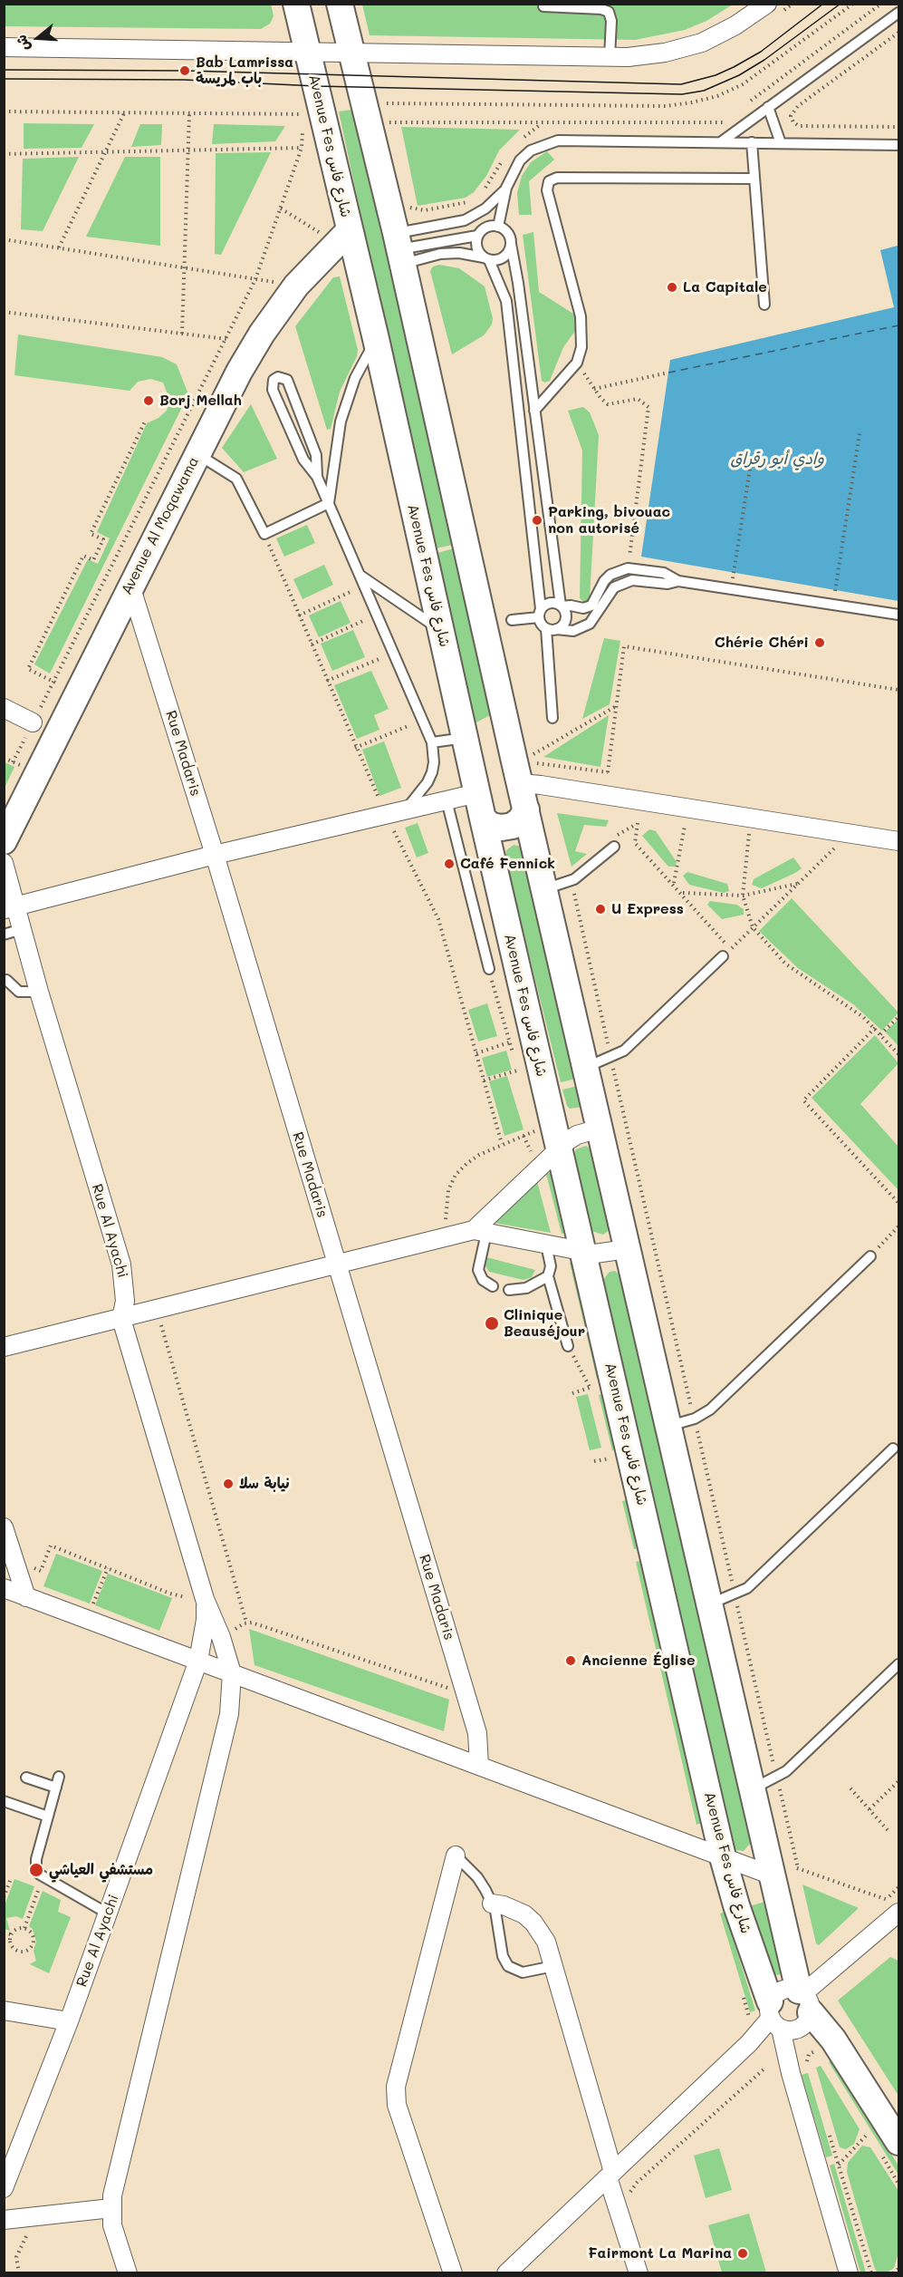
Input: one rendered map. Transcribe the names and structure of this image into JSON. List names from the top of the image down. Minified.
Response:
{"streets":{"main road":["Avenue Fes شارع فاس","Avenue Al Moqawama"],"street":["Rue Madaris","Rue Al Ayachi"]},"crossings":[["Avenue Fes شارع فاس","Avenue Al Moqawama"],["Avenue Al Moqawama","Rue Madaris"]],"water":["وادي أبو رقراق"],"places":["Bab Lamrissa باب لمريسة","La Capitale","Borj Mellah","Parking, bivouac non autorisé","Chérie Chéri","Café Fennick","U Express","Clinique Beauséjour","نيابة سلا","Ancienne Église","مستشفي العياشي","Fairmont La Marina"],"north":"left"}
